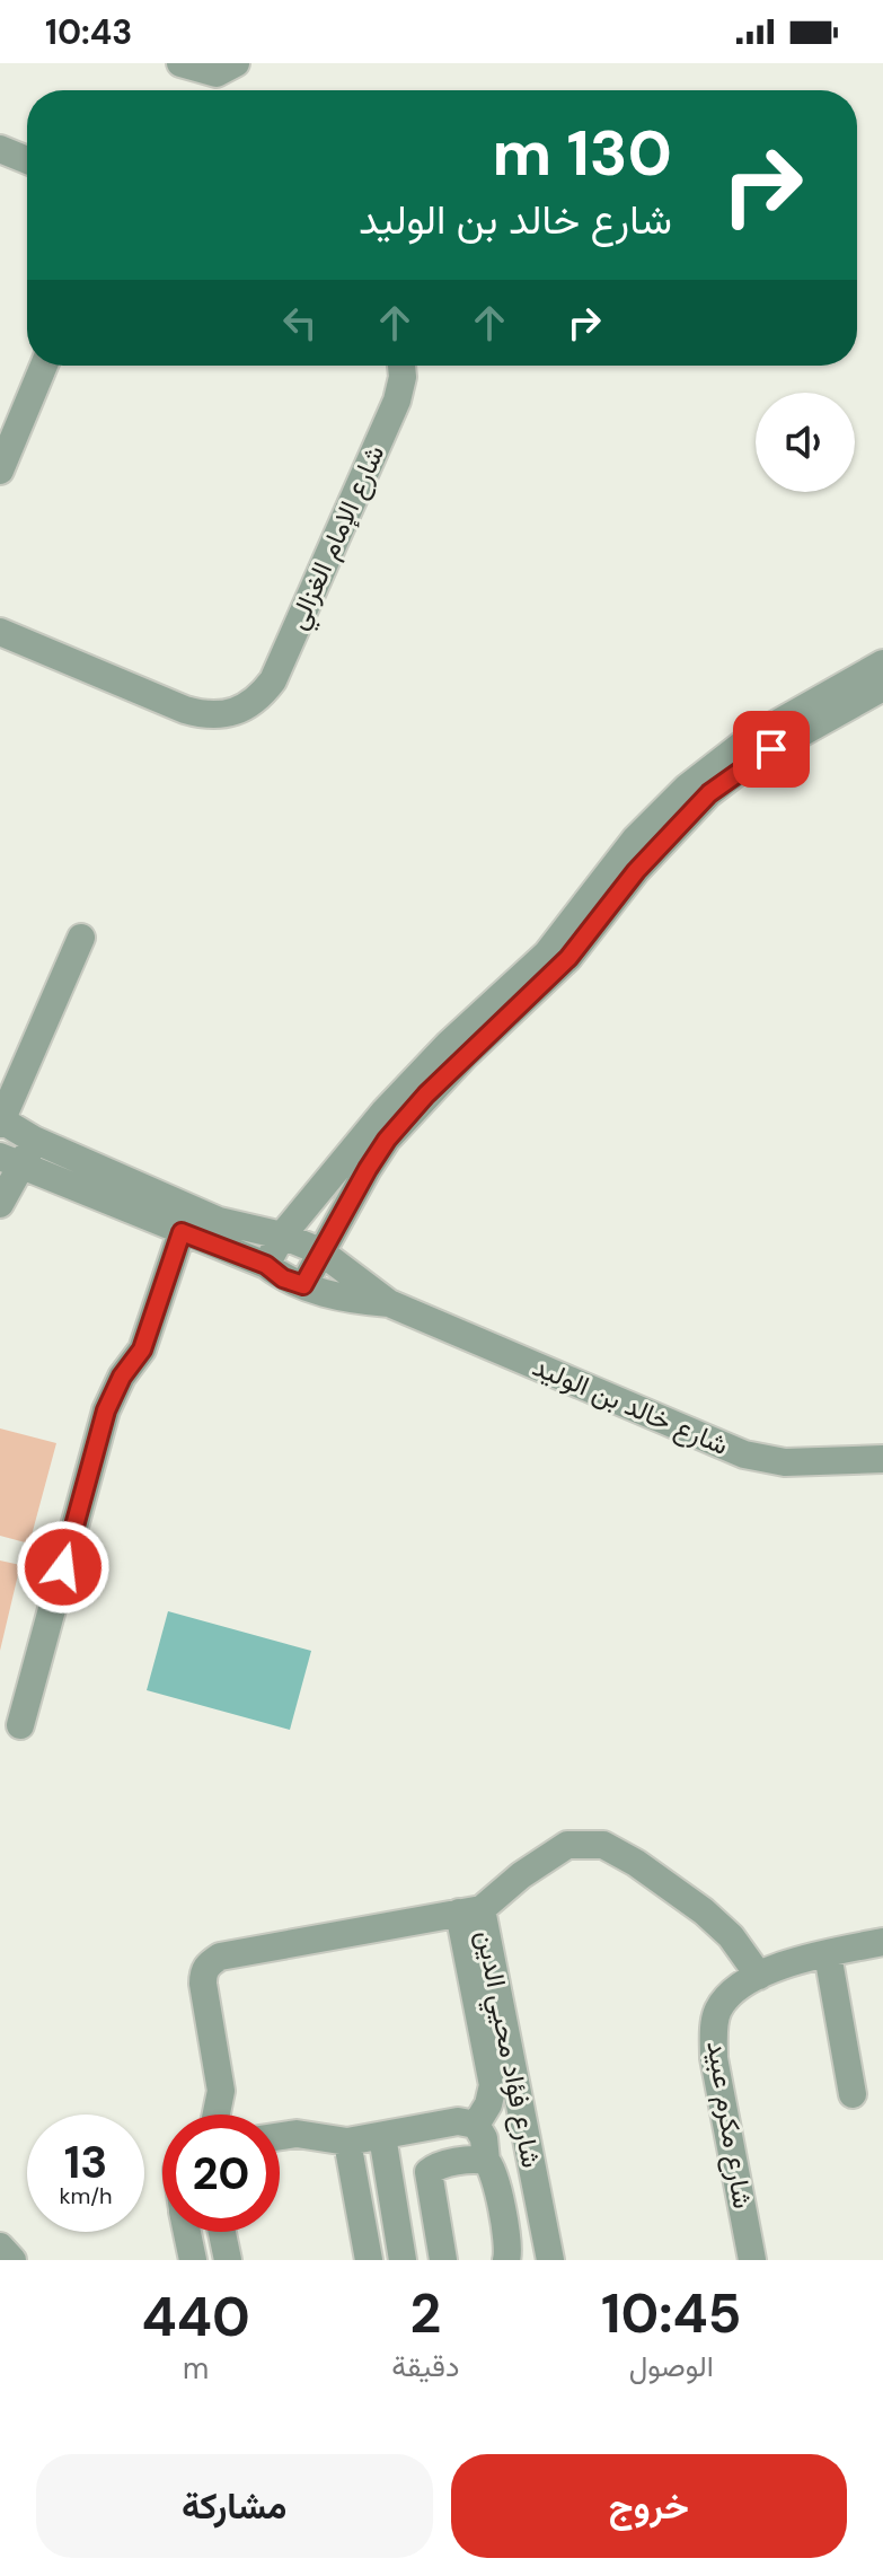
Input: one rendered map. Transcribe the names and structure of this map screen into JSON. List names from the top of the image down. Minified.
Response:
{"streets":{"street":["شارع الإمام الغزالي","شارع خالد بن الوليد","شارع فؤاد محيي الدين","شارع مكرم عبيد"]},"crossings":[["شارع فؤاد محيي الدين","شارع مكرم عبيد"]],"page":{"status":"10:43","turn":["130 m","شارع خالد بن الوليد"],"speed":"13 km/h","limit":"20","eta":["10:45","الوصول","2","دقيقة","440","m"],"buttons":["خروج","مشاركة"]}}
